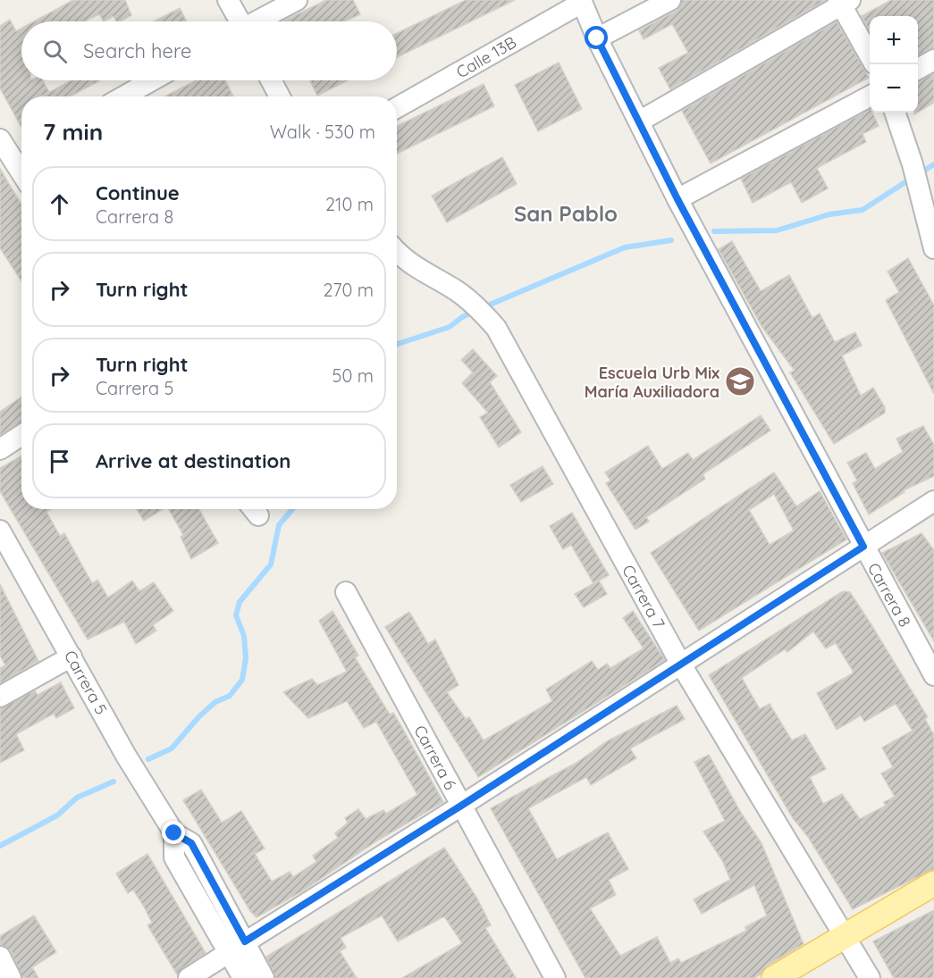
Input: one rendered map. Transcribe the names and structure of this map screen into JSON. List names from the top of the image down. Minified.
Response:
{"streets":{"street":["Calle 13B","Carrera 8","Carrera 7","Carrera 5","Carrera 6"]},"crossings":[["Calle 13B","Carrera 8"]],"districts":["San Pablo"],"places":{"school or university":["Escuela Urb Mix María Auxiliadora"]},"page":{"map_buttons":["+","−"],"search":"Search here","heading":["7 min","Walk · 530 m"],"list":[["Continue","Carrera 8","210 m"],["Turn right","270 m"],["Turn right","Carrera 5","50 m"],"Arrive at destination"]}}
